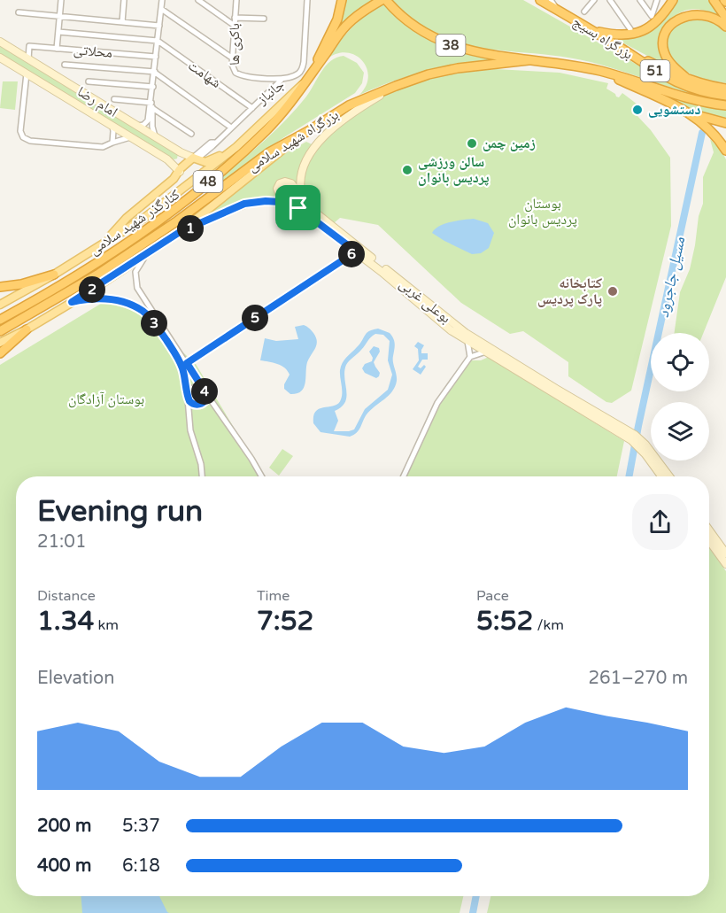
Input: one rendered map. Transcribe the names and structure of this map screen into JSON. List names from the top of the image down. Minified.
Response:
{"streets":{"highway":["بزرگراه بسیج","38","51","بزرگراه شهید سلامی","48"],"main road":["امام رضا","کنارگذر شهید سلامی","بوعلی غربی"],"street":["باکری ها","محلاتی","شهامت","جانباز"]},"crossings":[["بزرگراه بسیج","38"],["بزرگراه بسیج","بزرگراه شهید سلامی"],["باکری ها","جانباز"],["38","بزرگراه شهید سلامی"],["محلاتی","امام رضا"],["شهامت","جانباز"],["بزرگراه شهید سلامی","کنارگذر شهید سلامی"]],"water":["مسیل جاجرود"],"parks":["بوستان پردیس بانوان","بوستان آزادگان"],"places":["دستشویی","زمین چمن","سالن ورزشی پردیس بانوان","کتابخانه پارک پردیس"],"page":{"pins":["1","6","2","5","3","4"],"heading":["Evening run","21:01"],"stats":[["Distance","1.34 km"],["Time","7:52"],["Pace","5:52 /km"]],"chart":["Elevation","261–270 m"],"list":[{"name":"200 m","note":"5:37"},{"name":"400 m","note":"6:18"}]}}
